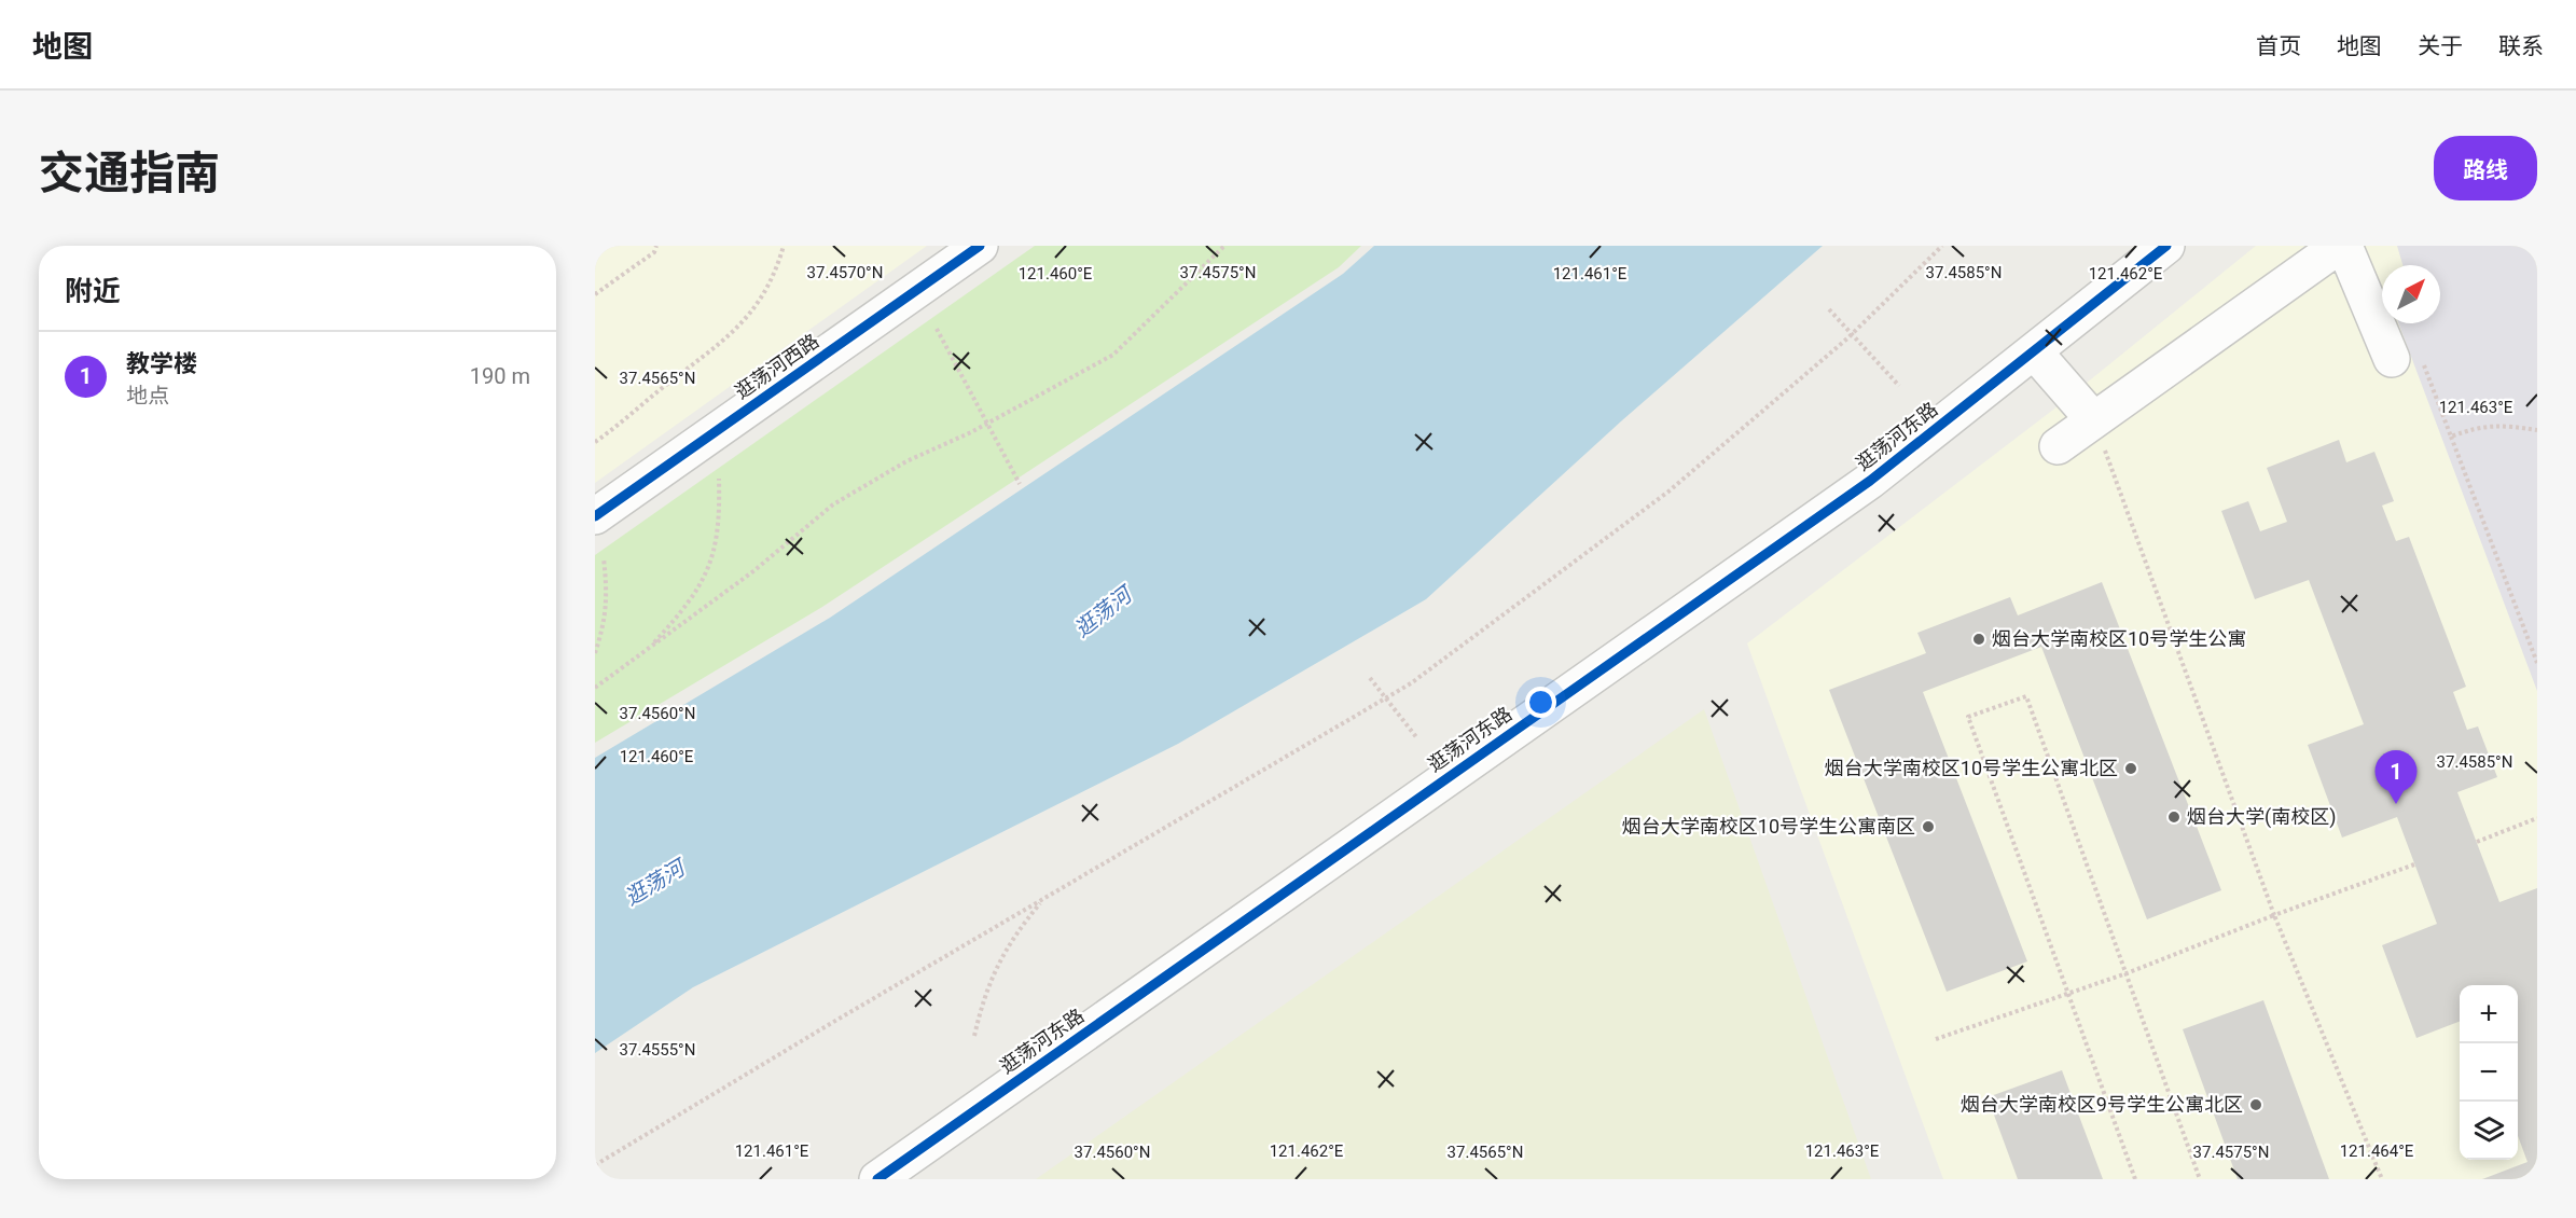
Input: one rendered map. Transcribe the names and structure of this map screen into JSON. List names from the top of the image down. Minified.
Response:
{"streets":{"street":["逛荡河西路","逛荡河东路"]},"water":["逛荡河"],"places":["烟台大学南校区10号学生公寓","烟台大学南校区10号学生公寓北区","烟台大学(南校区)","烟台大学南校区10号学生公寓南区","烟台大学南校区9号学生公寓北区"],"north":"top right","page":{"header":"地图","nav":["首页","地图","关于","联系"],"title":"交通指南","buttons":"路线","heading":"附近","list":[{"mark":"1","name":"教学楼","note":"地点","value":"190 m"}],"pins":"1","map_buttons":["+","−"]},"coordinates":["37.4570°N","37.4575°N","37.4585°N","121.460°E","121.462°E","121.461°E","37.4565°N","121.463°E","37.4560°N","37.4555°N","121.464°E"]}
